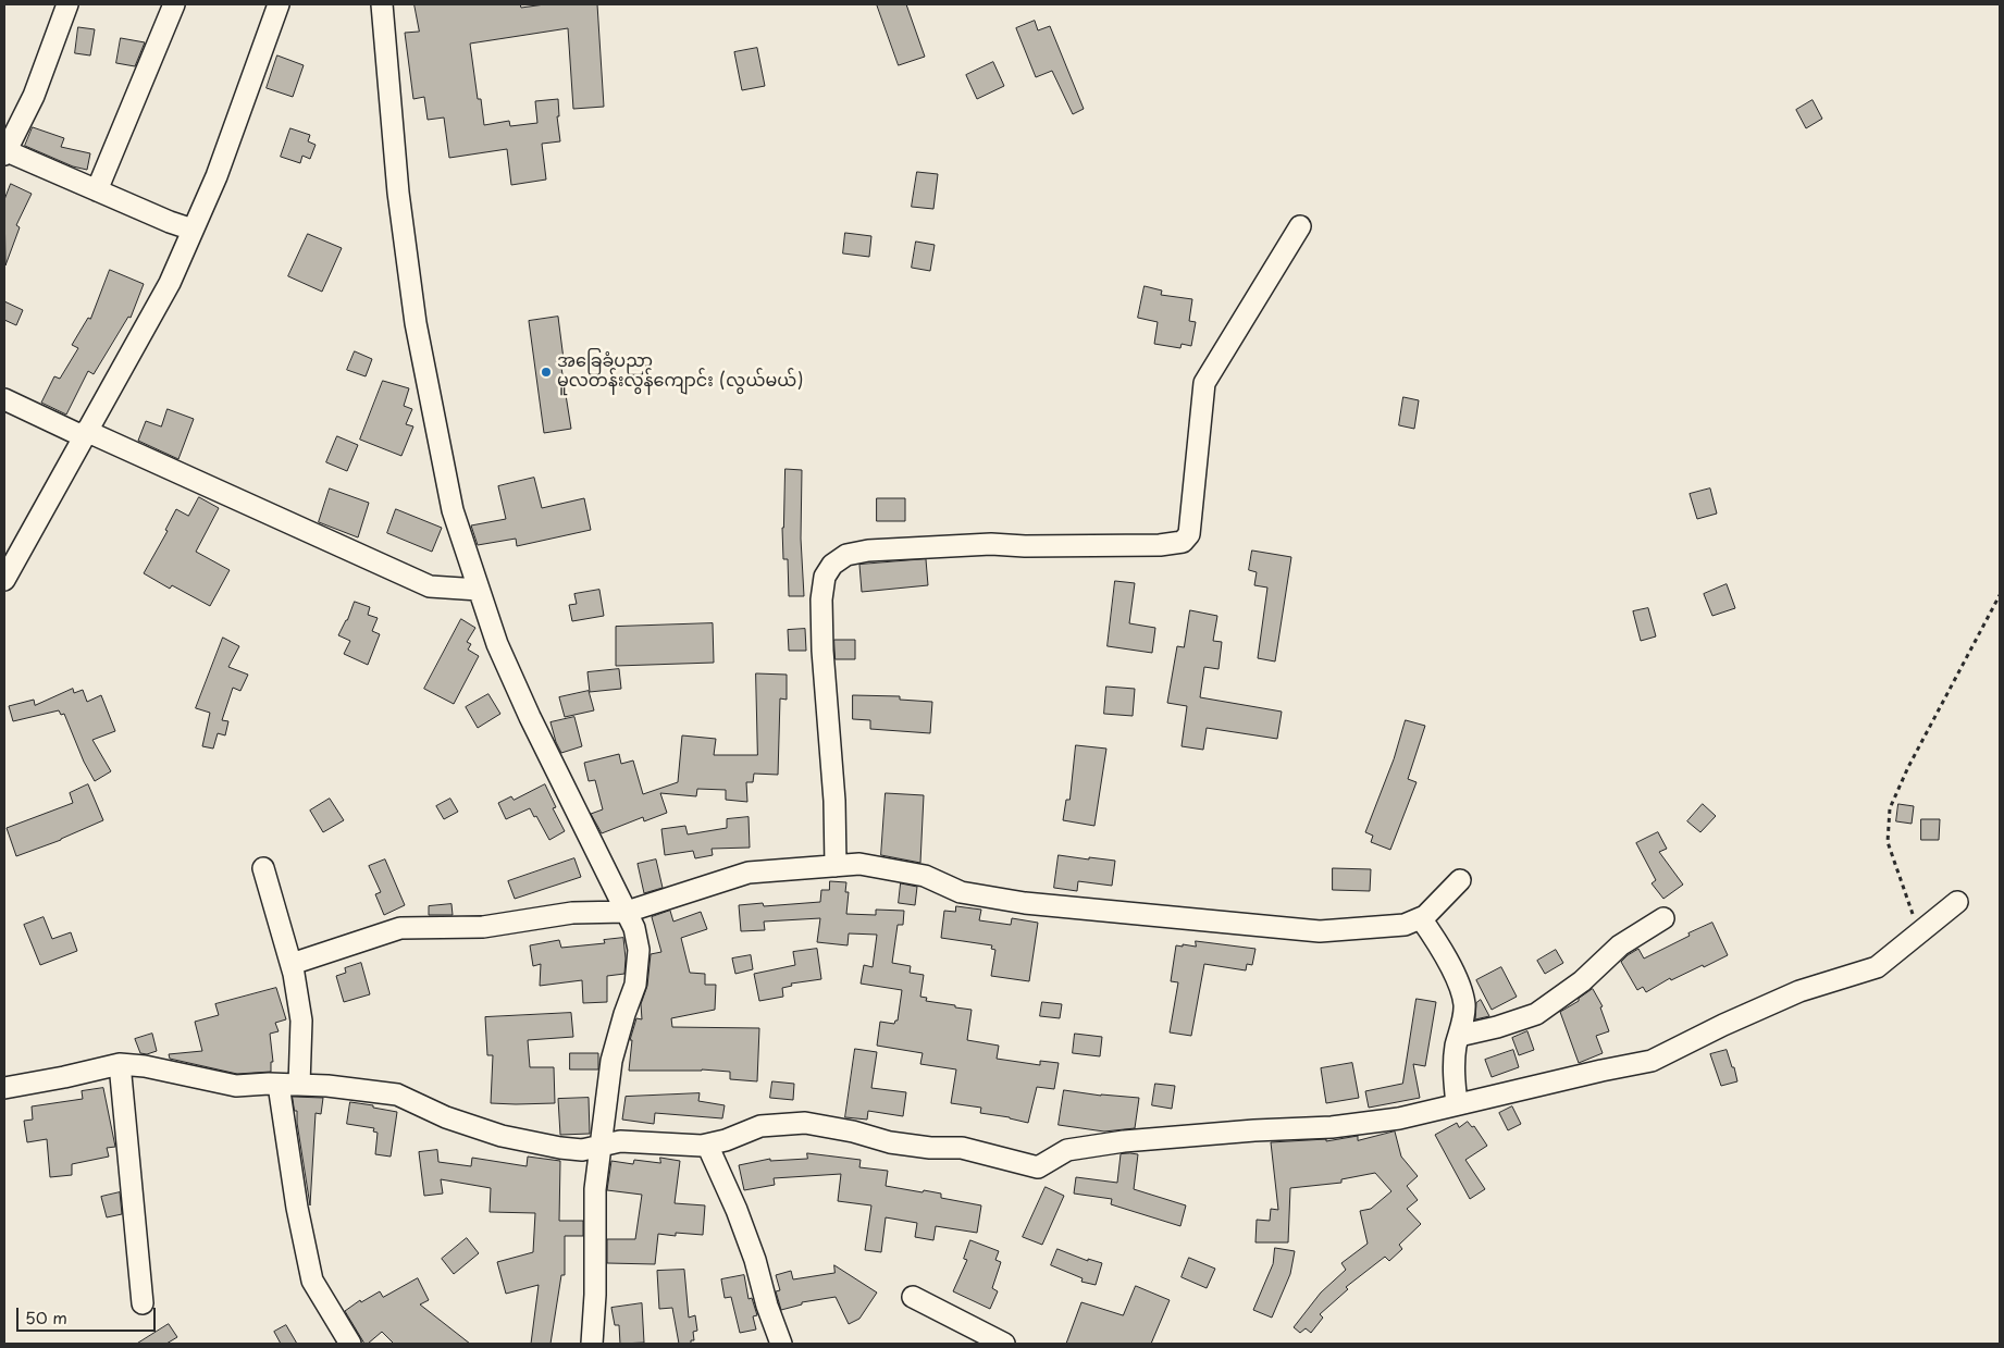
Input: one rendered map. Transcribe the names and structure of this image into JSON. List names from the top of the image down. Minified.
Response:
{"places":["အခြေခံပညာ မူလတန်းလွန်ကျောင်း (လွယ်မယ်)"],"scale_bar":"50 m"}
